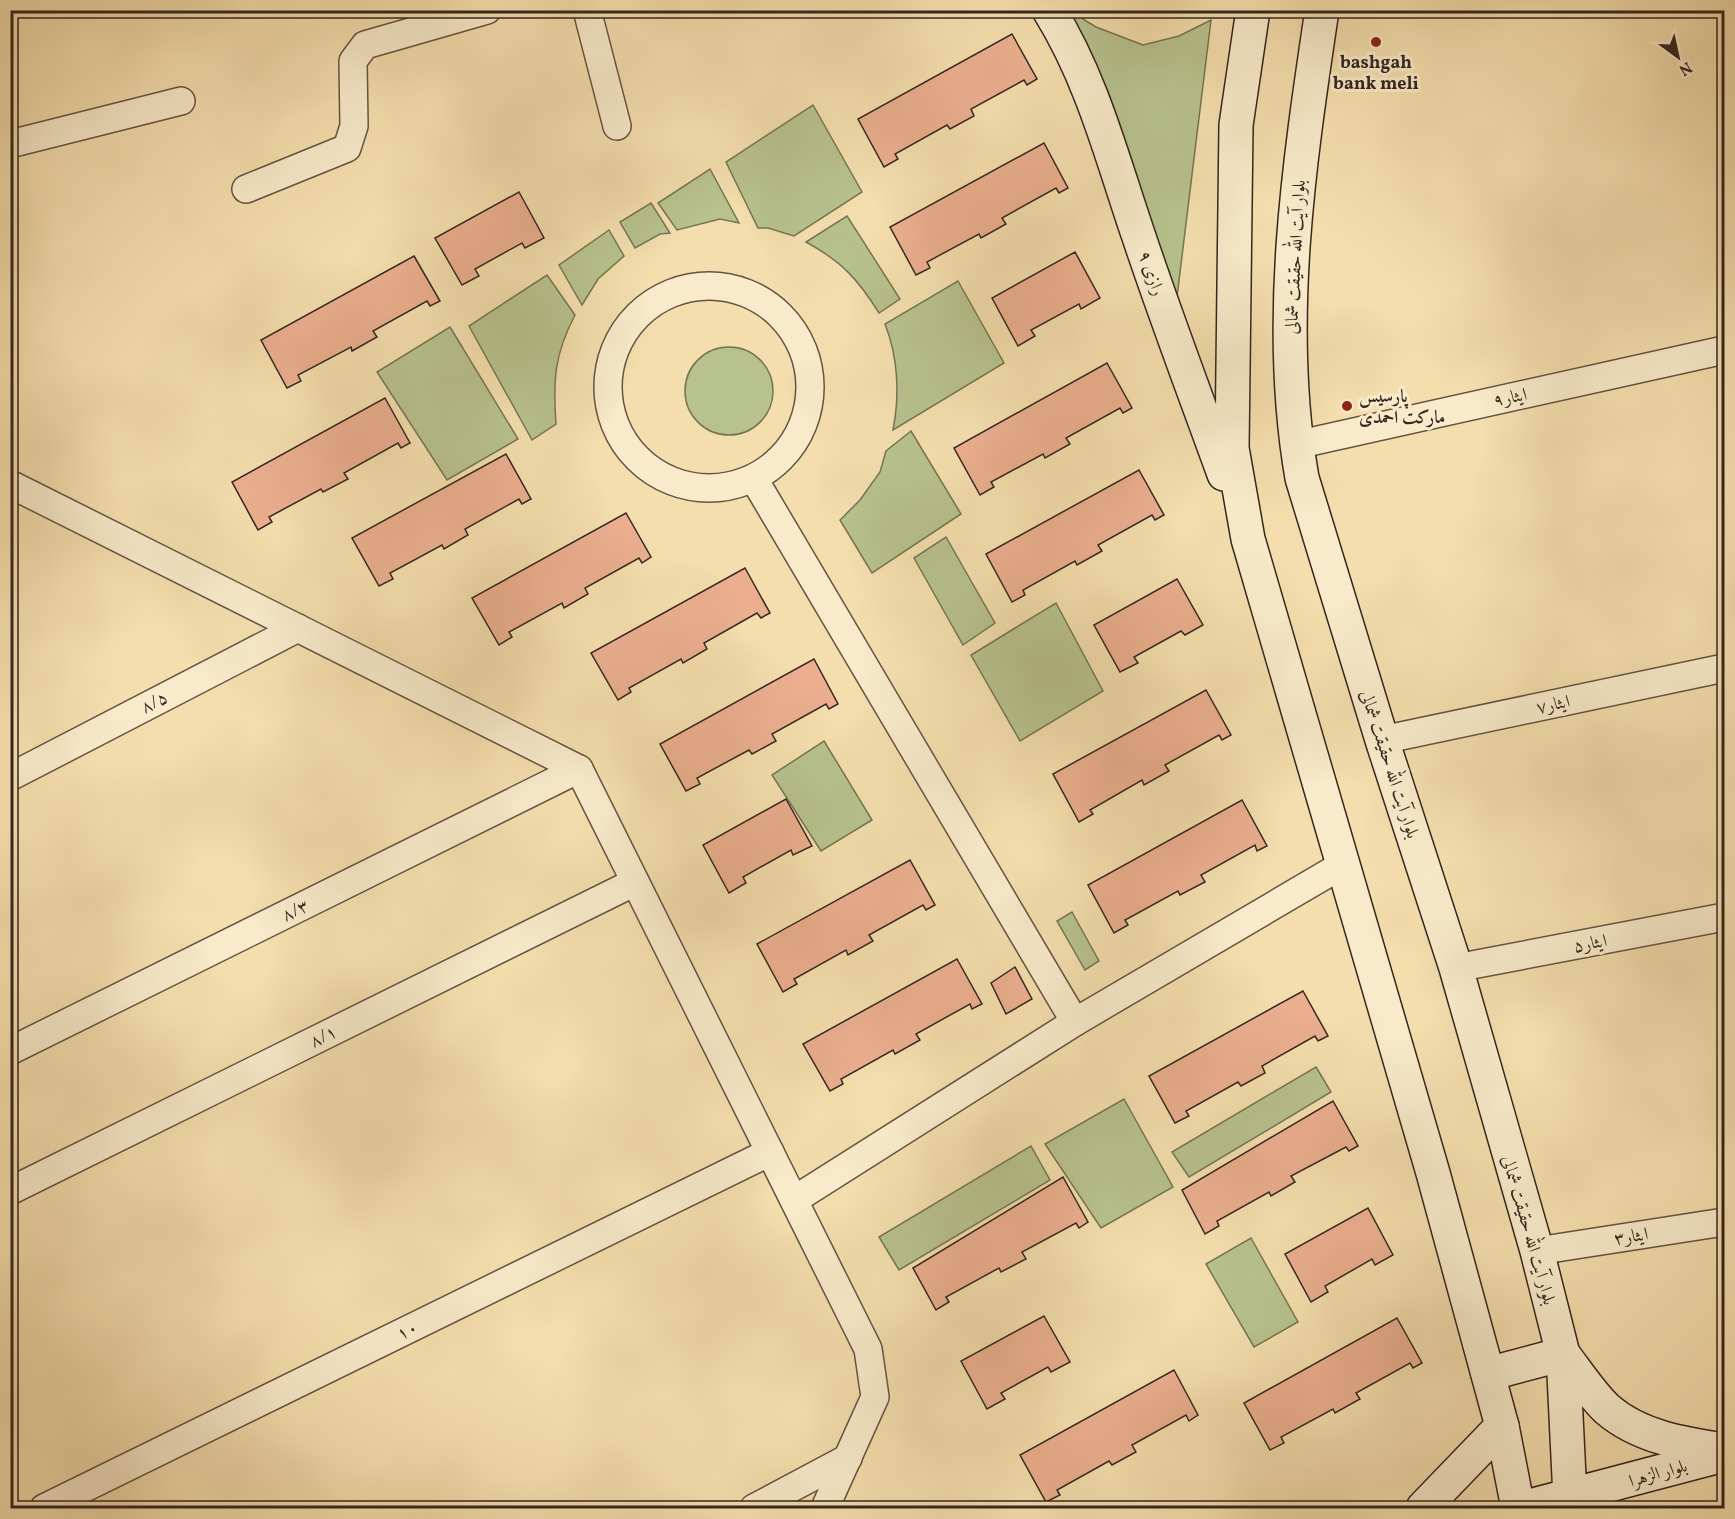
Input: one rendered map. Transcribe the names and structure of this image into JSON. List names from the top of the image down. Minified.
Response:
{"streets":{"main road":["بلوار آیت الله حقیقت شمالی","رازی ۹","بلوار الزهرا"],"street":["ایثار۹","۸/۵","ایثار۷","۸/۳","ایثار۵","۸/۱","ایثار۳","۱۰"]},"crossings":[["بلوار آیت الله حقیقت شمالی","ایثار۹"],["بلوار آیت الله حقیقت شمالی","ایثار۷"],["بلوار آیت الله حقیقت شمالی","ایثار۵"],["بلوار آیت الله حقیقت شمالی","ایثار۳"],["بلوار آیت الله حقیقت شمالی","بلوار الزهرا"]],"places":["bashgah bank meli","پارسیس مارکت احمدی"],"north":"bottom right"}
